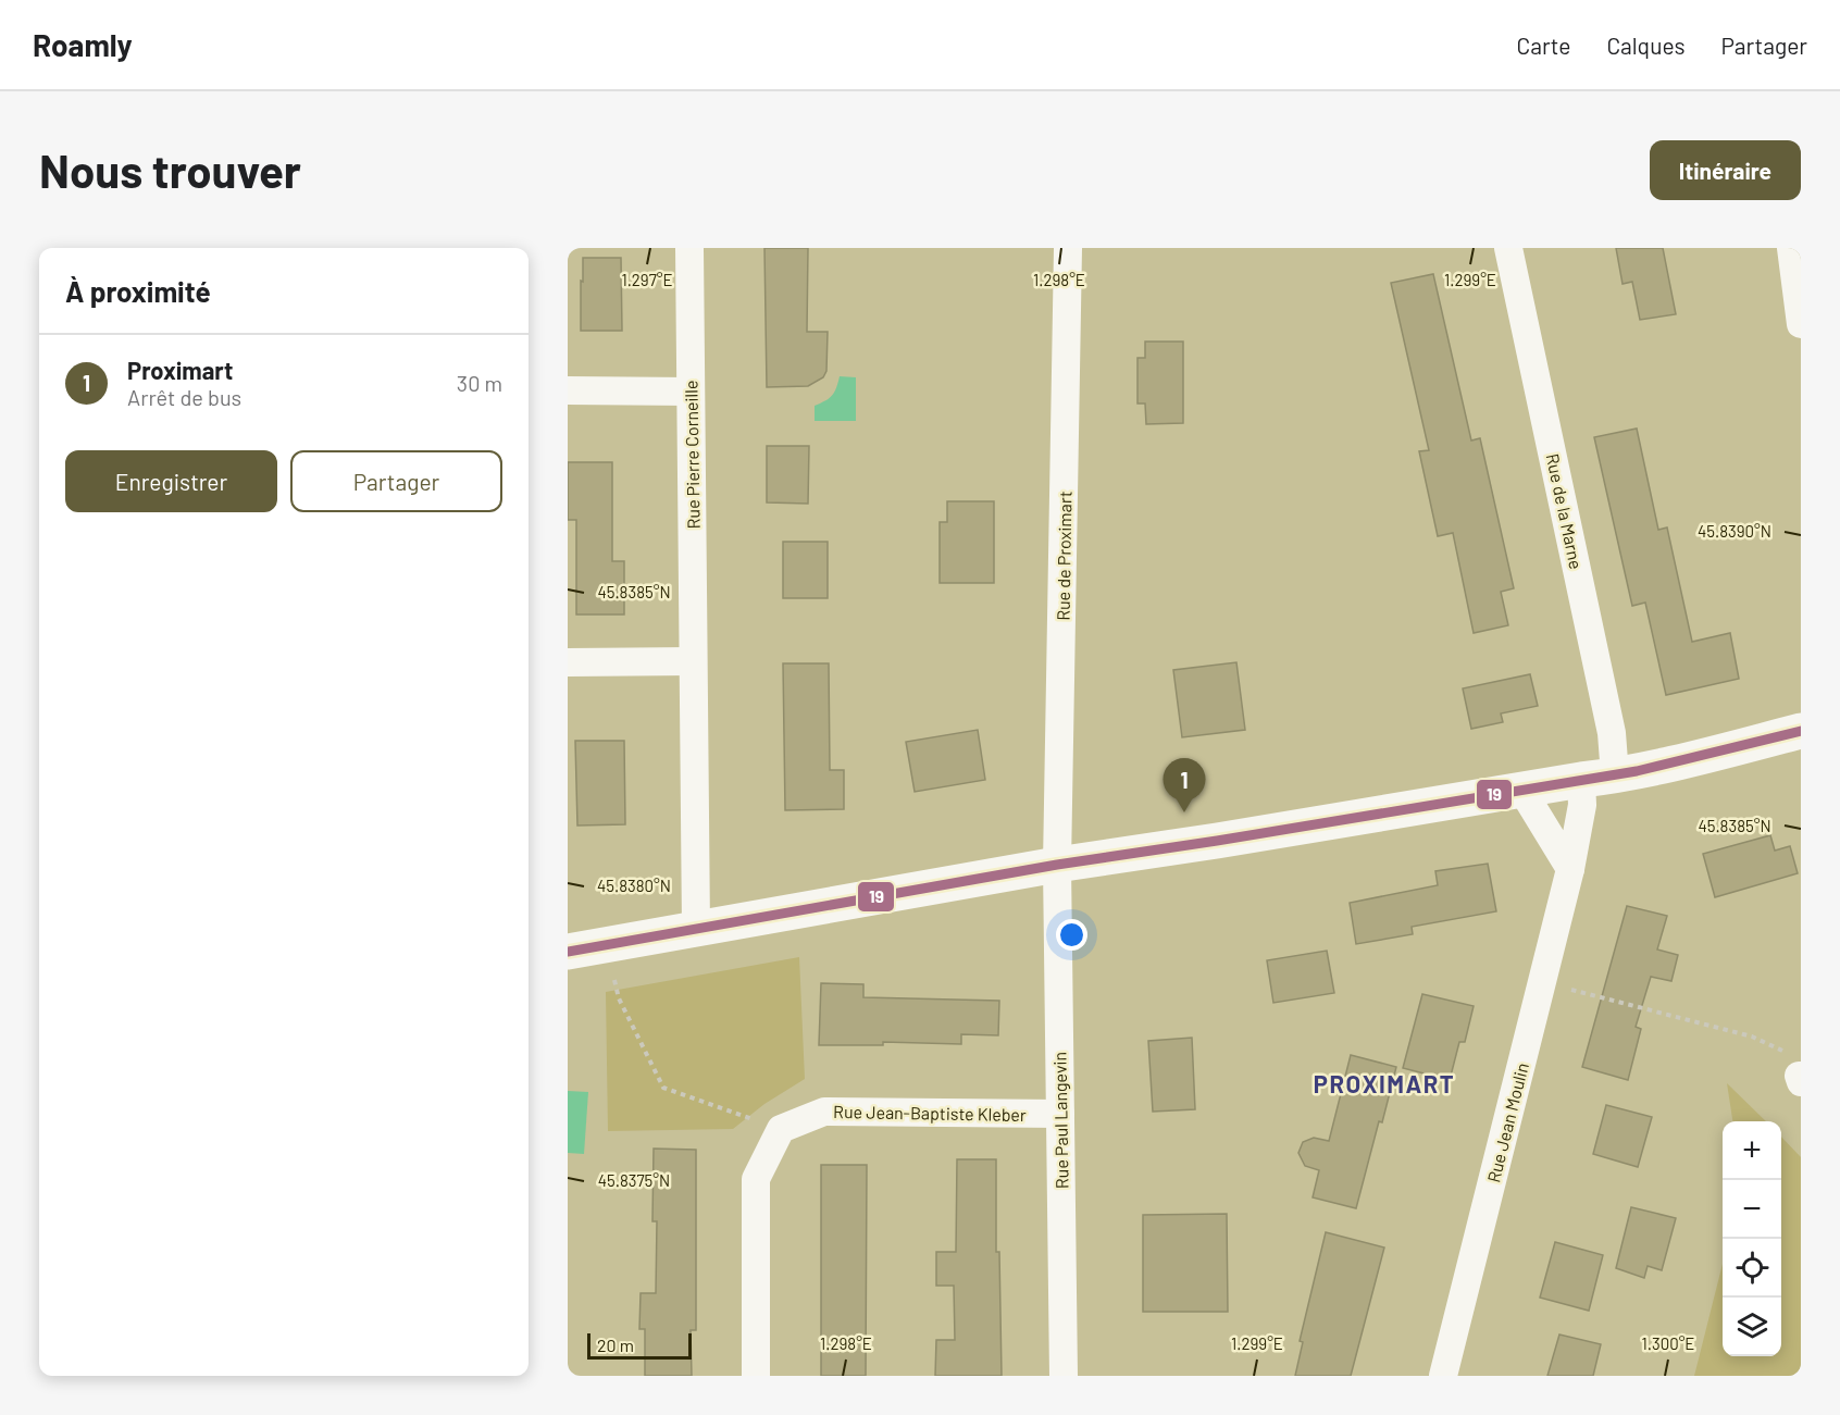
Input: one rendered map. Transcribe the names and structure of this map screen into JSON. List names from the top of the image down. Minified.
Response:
{"streets":{"street":["Rue Pierre Corneille","Rue de la Marne","Rue de Proximart","Rue Jean-Baptiste Kleber","Rue Paul Langevin","Rue Jean Moulin"]},"crossings":[["Rue de la Marne","Rue Jean Moulin"],["Rue de Proximart","Rue Paul Langevin"],["Rue Jean-Baptiste Kleber","Rue Paul Langevin"]],"districts":["PROXIMART"],"lines":["transit line 19"],"scale_bar":"20 m","page":{"header":"Roamly","nav":["Carte","Calques","Partager"],"buttons":["Itinéraire",["Enregistrer","Partager"]],"title":"Nous trouver","heading":"À proximité","list":[{"mark":"1","name":"Proximart","note":"Arrêt de bus","value":"30 m"}],"pins":"1","map_buttons":["+","−"],"scale":"20 m"},"coordinates":["1.297°E","1.298°E","1.299°E","45.8390°N","45.8385°N","45.8380°N","45.8375°N","1.300°E"]}
